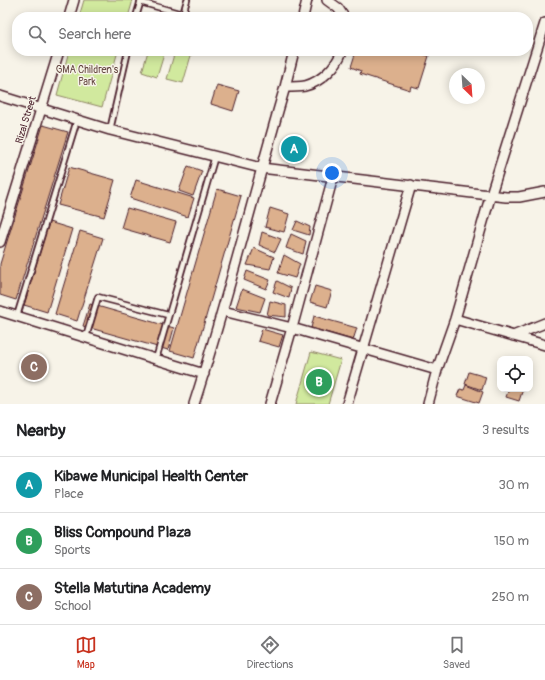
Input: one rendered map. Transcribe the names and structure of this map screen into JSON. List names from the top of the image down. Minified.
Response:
{"streets":{"street":["Rizal Street"]},"parks":["GMA Children's Park"],"north":"bottom right","page":{"search":"Search here","pins":["A","C","B"],"heading":["Nearby","3 results"],"list":[{"mark":"A","name":"Kibawe Municipal Health Center","note":"Place","value":"30 m"},{"mark":"B","name":"Bliss Compound Plaza","note":"Sports","value":"150 m"},{"mark":"C","name":"Stella Matutina Academy","note":"School","value":"250 m"}],"nav":["Map","Directions","Saved"]}}
